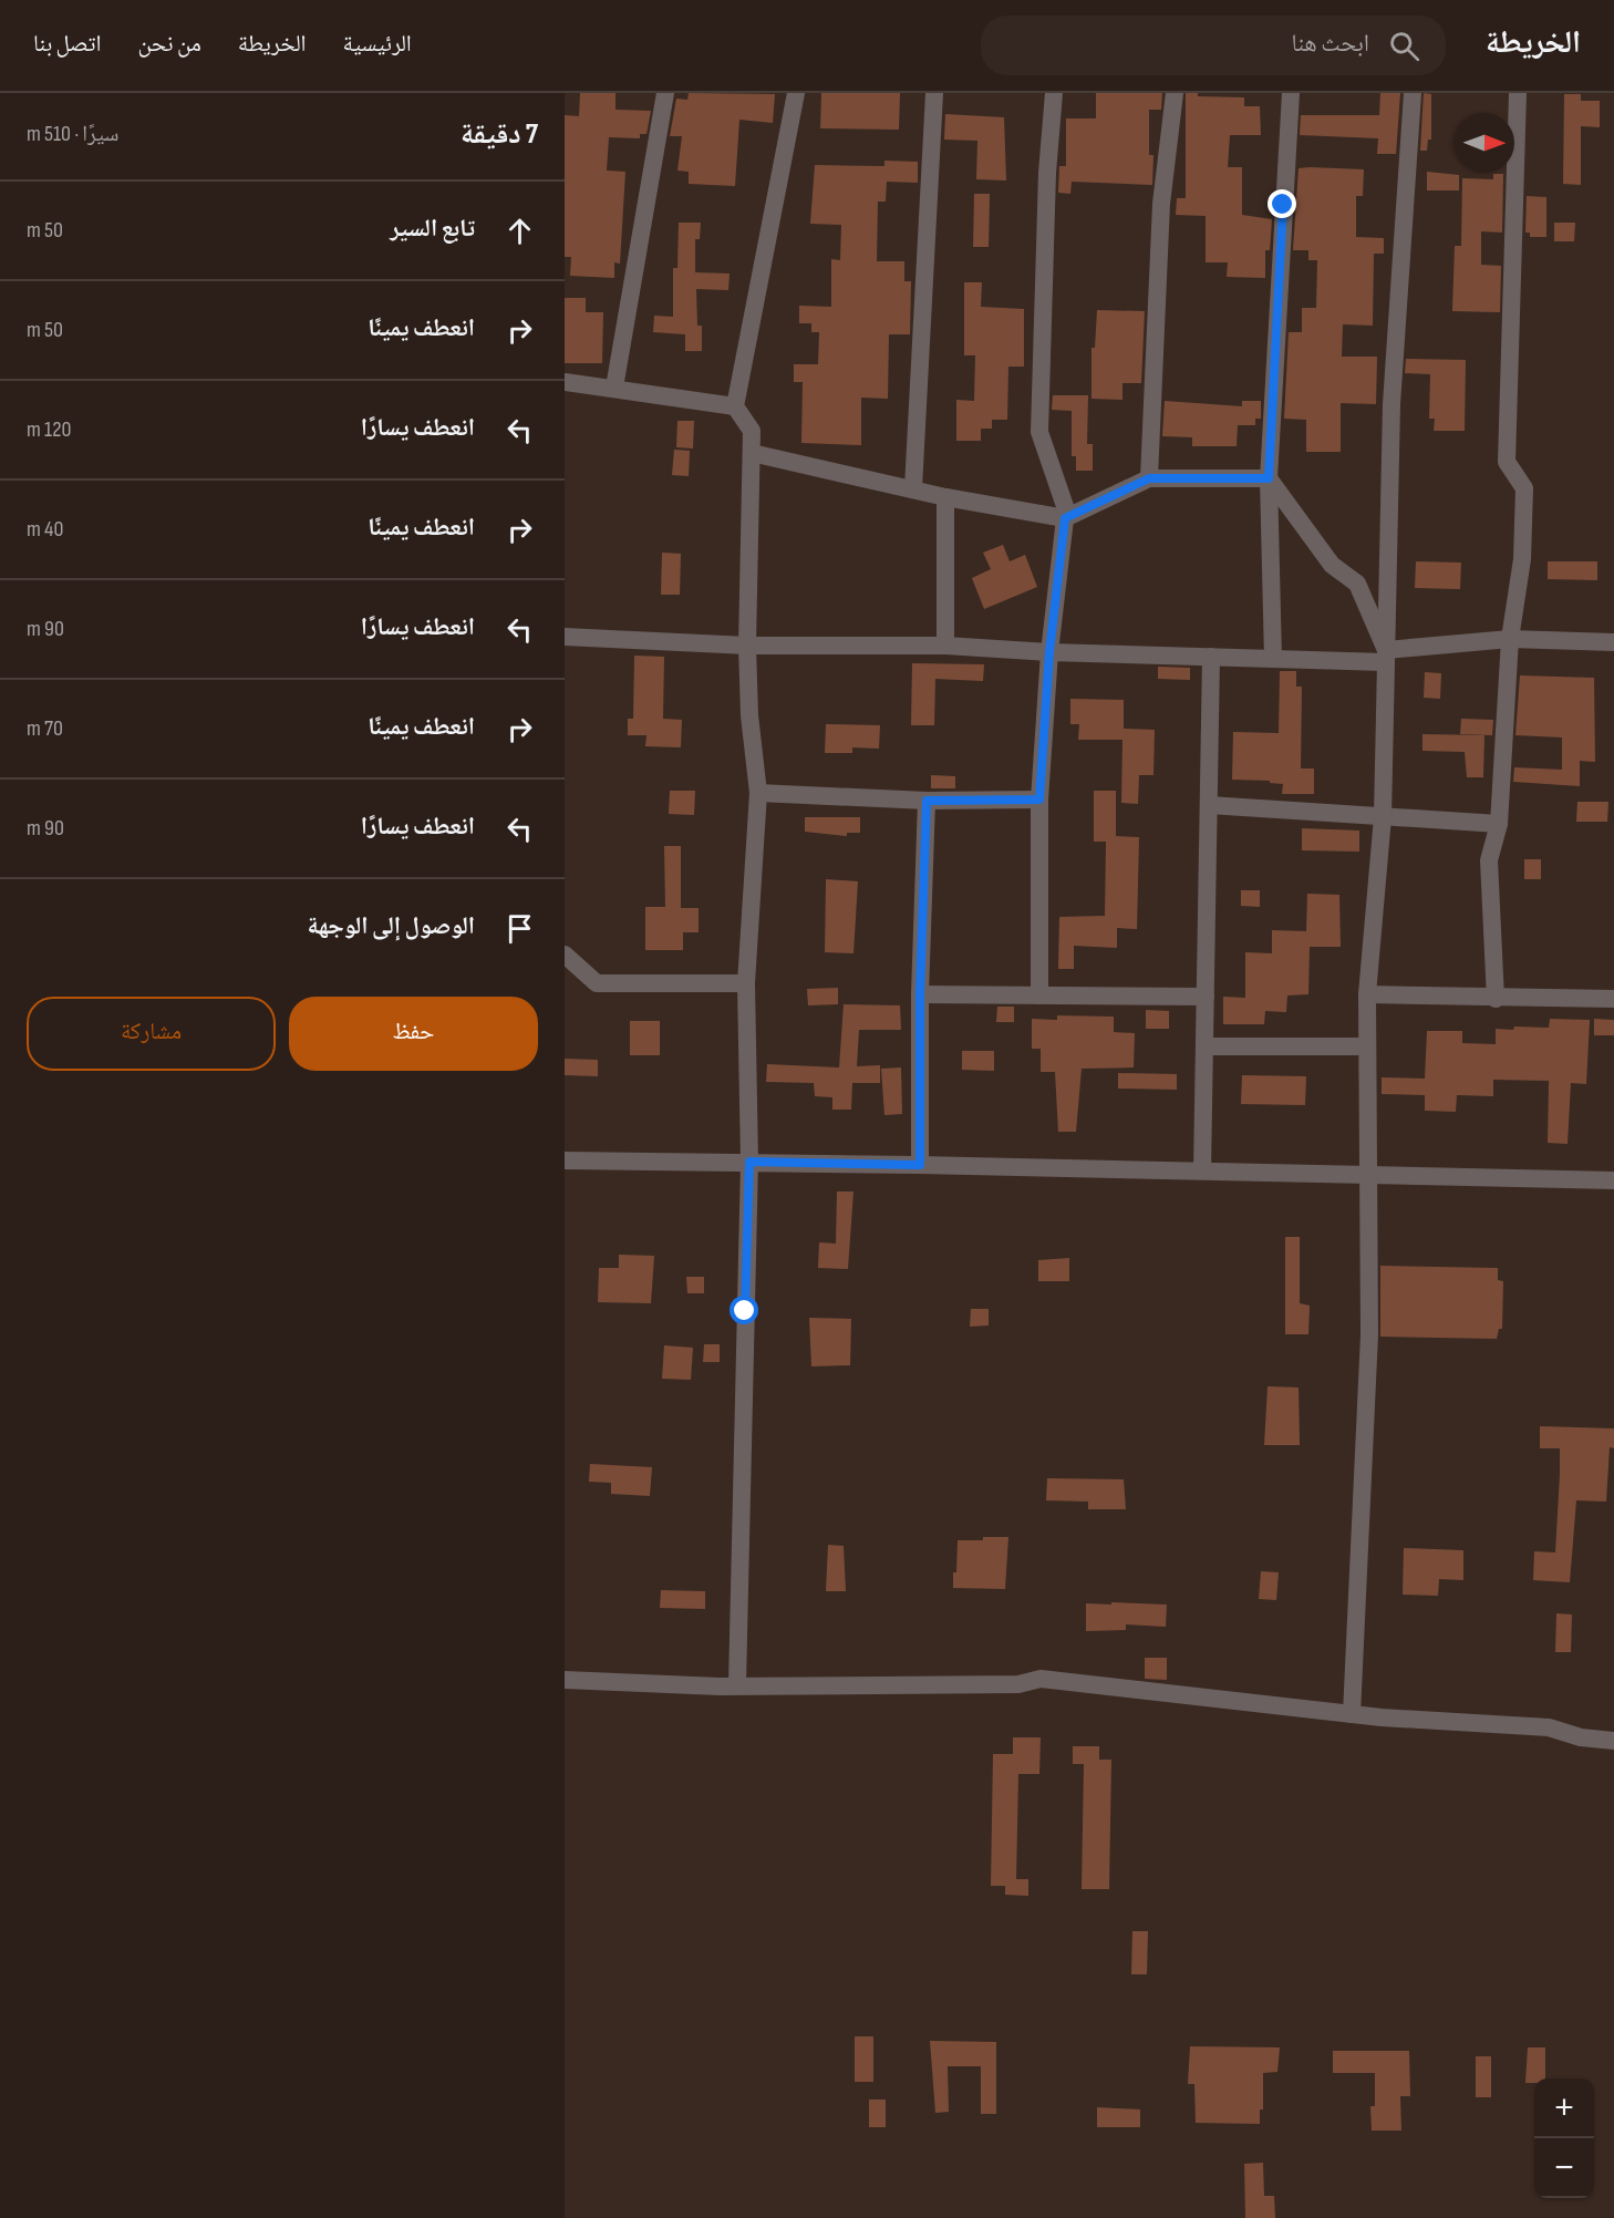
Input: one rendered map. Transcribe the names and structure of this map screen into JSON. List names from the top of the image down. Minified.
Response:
{"north":"right","page":{"header":"الخريطة","search":"ابحث هنا","nav":["الرئيسية","الخريطة","من نحن","اتصل بنا"],"heading":["7 دقيقة","سيرًا · 510 m"],"list":[["تابع السير","50 m"],["انعطف يمينًا","50 m"],["انعطف يسارًا","120 m"],["انعطف يمينًا","40 m"],["انعطف يسارًا","90 m"],["انعطف يمينًا","70 m"],["انعطف يسارًا","90 m"],"الوصول إلى الوجهة"],"buttons":["حفظ","مشاركة"],"map_buttons":["+","−"]}}
